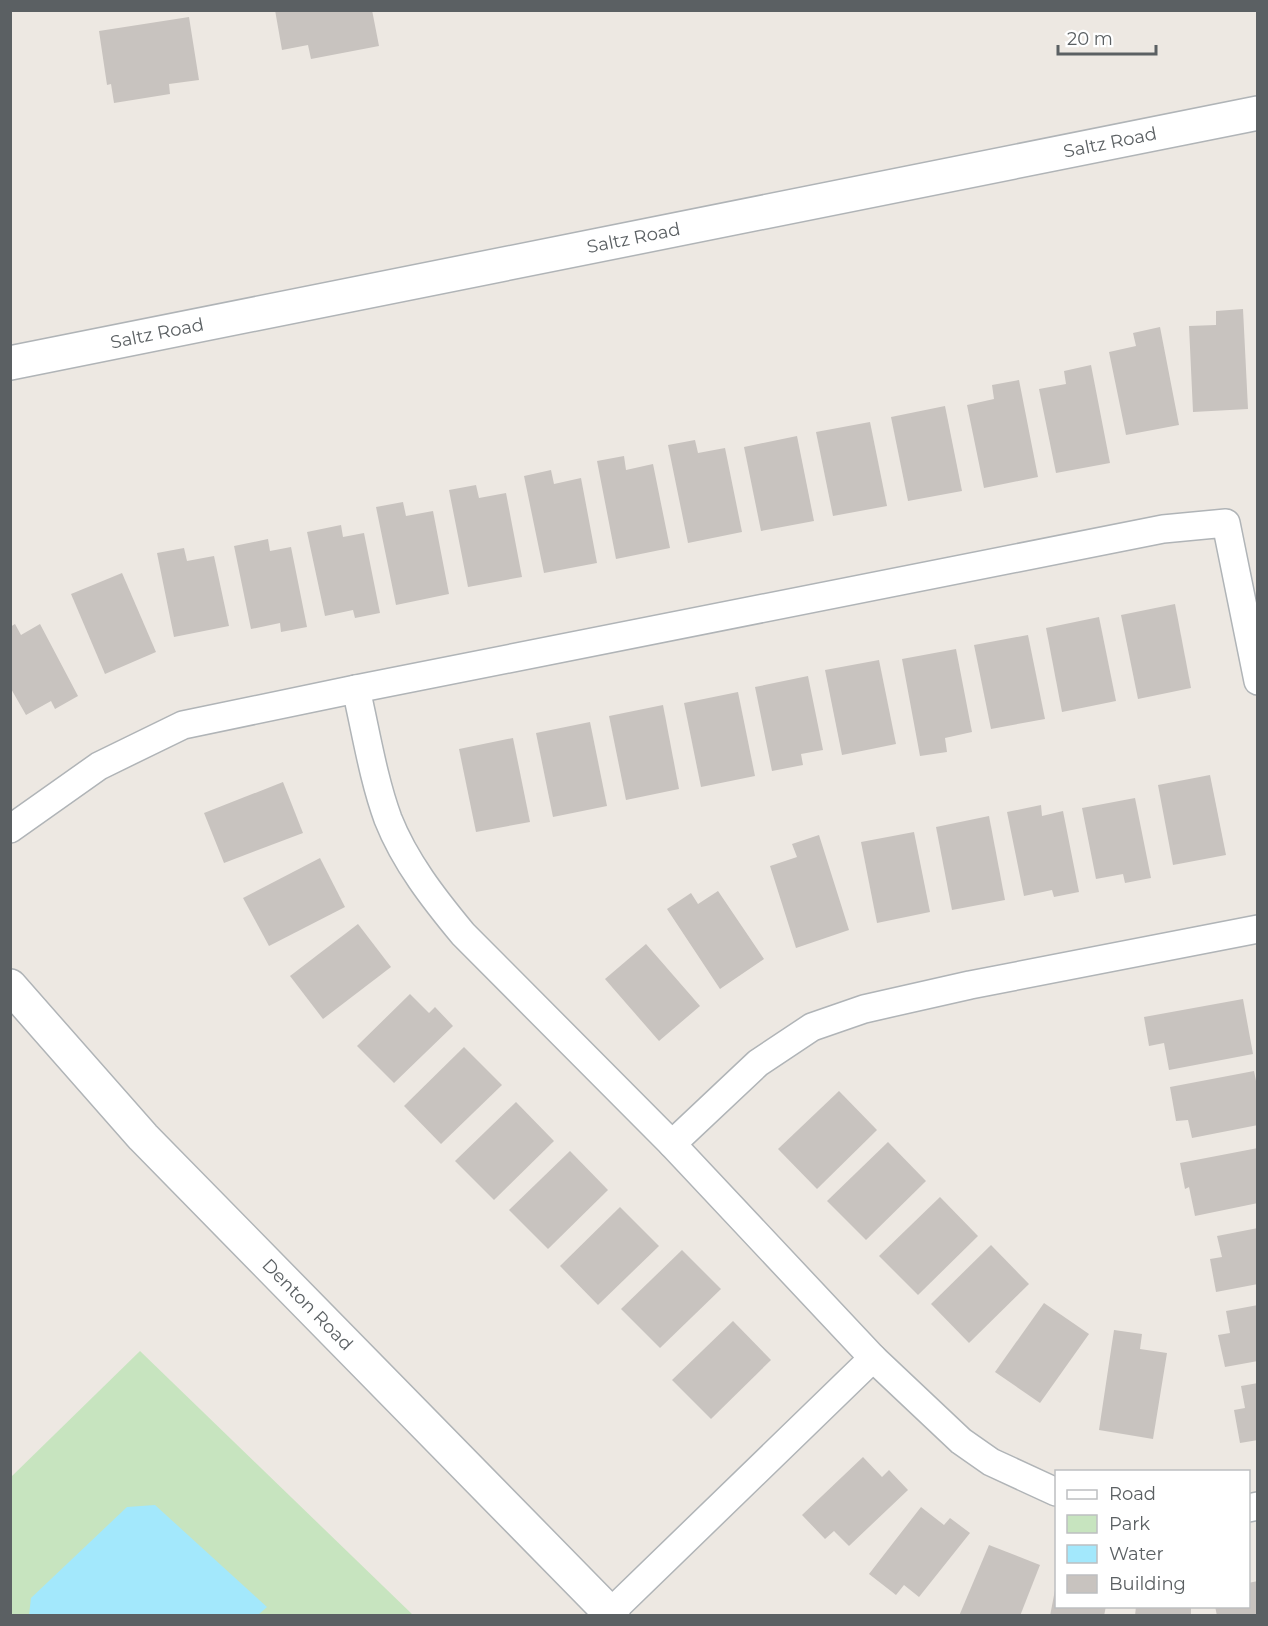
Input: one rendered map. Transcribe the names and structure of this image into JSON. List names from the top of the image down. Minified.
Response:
{"streets":{"street":["Saltz Road","Denton Road"]},"legend":["Road","Park","Water","Building"],"scale_bar":"20 m"}
